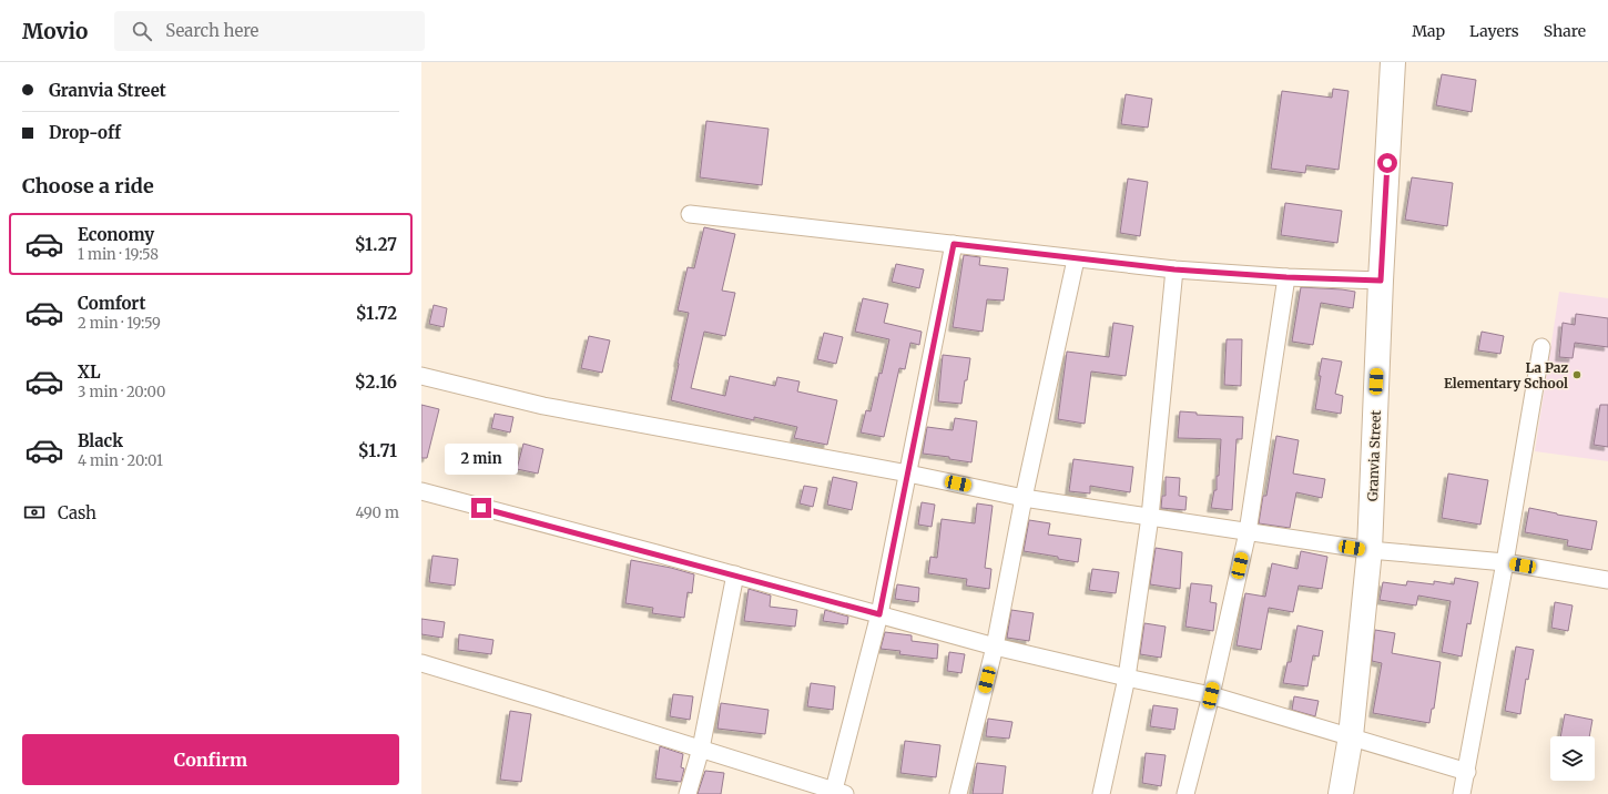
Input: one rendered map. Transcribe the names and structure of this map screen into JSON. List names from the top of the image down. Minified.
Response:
{"streets":{"street":["Granvia Street"]},"places":["La Paz Elementary School"],"page":{"header":"Movio","search":"Search here","nav":["Map","Layers","Share"],"banner":["Granvia Street","Drop-off"],"heading":"Choose a ride","list":[{"name":"Economy","note":"1 min · 19:58","value":"$1.27"},{"name":"Comfort","note":"2 min · 19:59","value":"$1.72"},{"name":"XL","note":"3 min · 20:00","value":"$2.16"},{"name":"Black","note":"4 min · 20:01","value":"$1.71"}],"bubble":"2 min","pay":["Cash","490 m"],"buttons":"Confirm"}}
